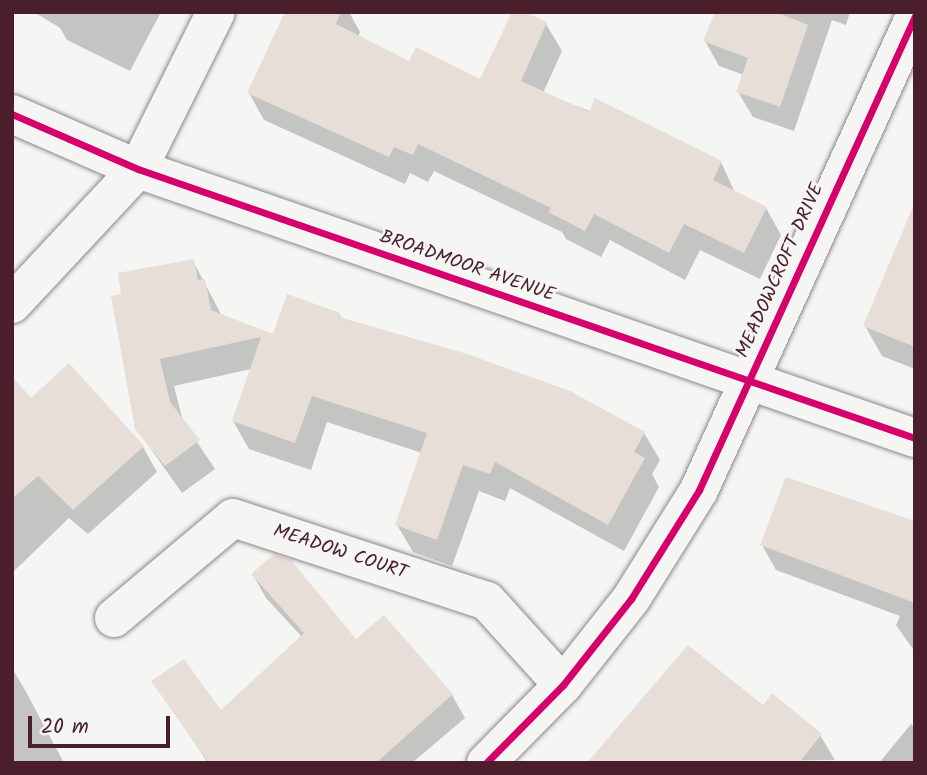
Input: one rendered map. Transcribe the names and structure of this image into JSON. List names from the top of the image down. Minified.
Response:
{"streets":{"street":["BROADMOOR AVENUE","MEADOWCROFT DRIVE","MEADOW COURT"]},"crossings":[["BROADMOOR AVENUE","MEADOWCROFT DRIVE"],["MEADOWCROFT DRIVE","MEADOW COURT"]],"scale_bar":"20 m"}
